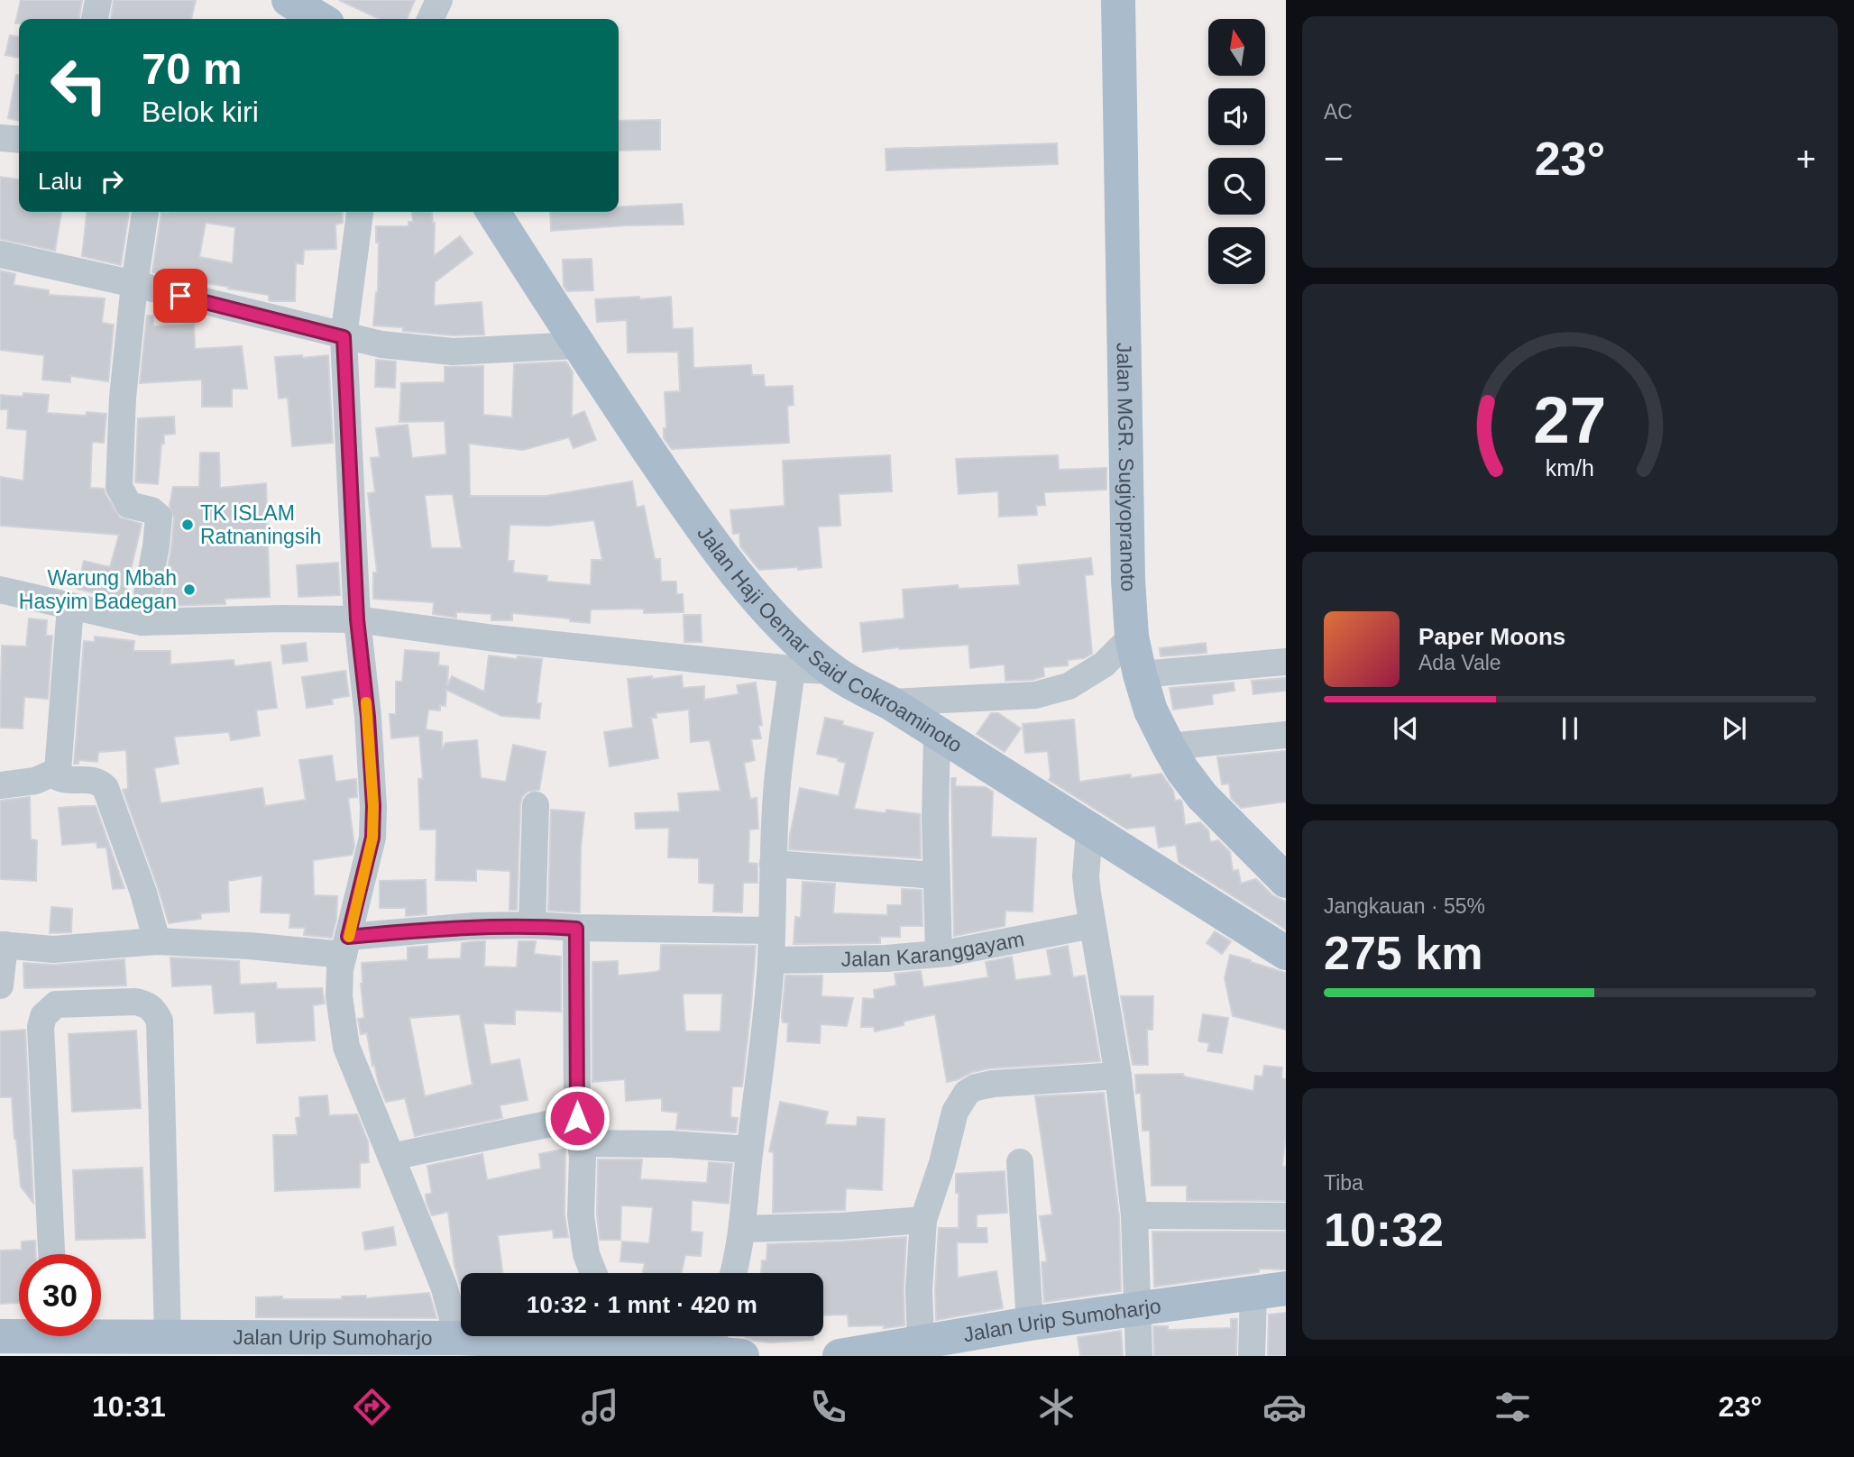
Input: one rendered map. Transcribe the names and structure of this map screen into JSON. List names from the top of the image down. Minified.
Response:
{"streets":{"main road":["Jalan MGR. Sugiyopranoto","Jalan Haji Oemar Said Cokroaminoto","Jalan Urip Sumoharjo"],"street":["Jalan Karanggayam"]},"places":["TK ISLAM Ratnaningsih","Warung Mbah Hasyim Badegan"],"north":"top","page":{"tile":["AC",["Jangkauan · 55%","275 km"],["Tiba","10:32"]],"turn":["70 m","Belok kiri"],"heat":["−","23°","+"],"then":"Lalu","song":["Paper Moons","Ada Vale"],"limit":"30","trip":"10:32 · 1 mnt · 420 m","tabs":["10:31","23°"],"gauge":["27","km/h"]}}
